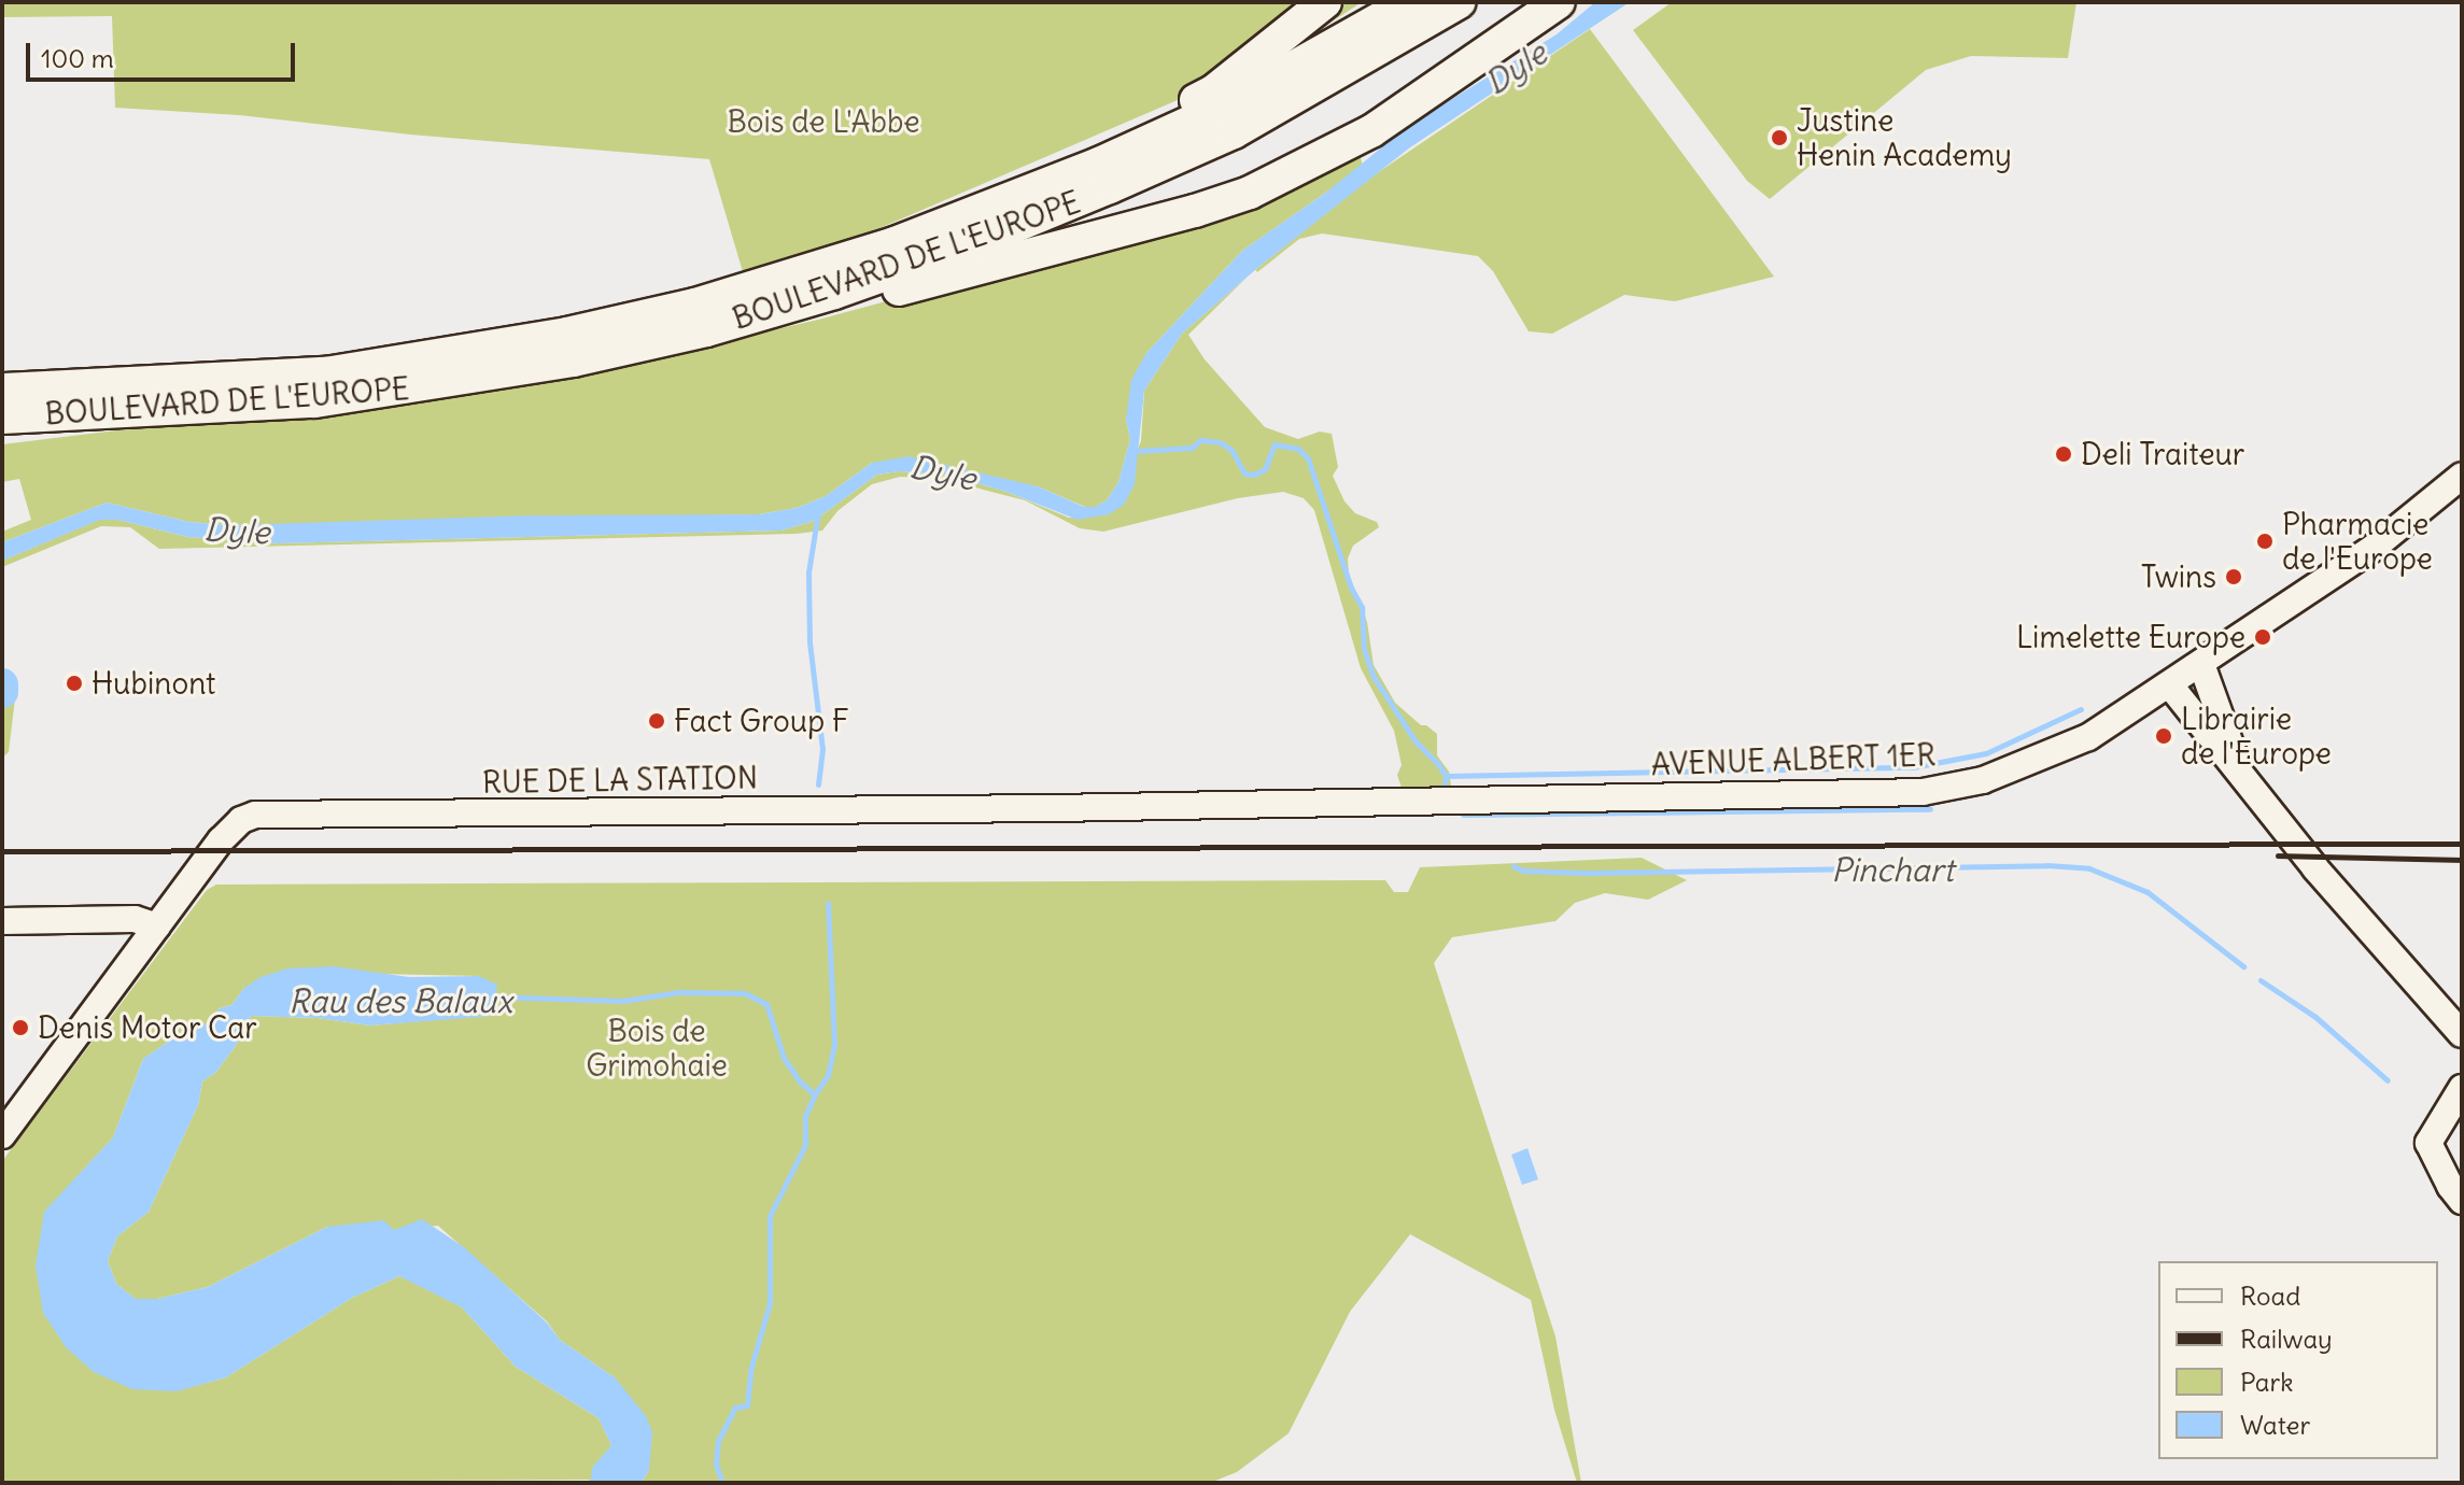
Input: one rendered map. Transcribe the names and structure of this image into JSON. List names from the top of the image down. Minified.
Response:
{"streets":{"highway":["BOULEVARD DE L'EUROPE"],"main road":["AVENUE ALBERT 1ER","RUE DE LA STATION"]},"crossings":[["AVENUE ALBERT 1ER","RUE DE LA STATION"]],"water":["Dyle","Pinchart","Rau des Balaux"],"parks":["Bois de L'Abbe","Bois de Grimohaie"],"places":["Justine Henin Academy","Deli Traiteur","Pharmacie de l'Europe","Twins","Limelette Europe","Hubinont","Fact Group F","Librairie de l'Europe","Denis Motor Car"],"legend":["Road","Railway","Park","Water"],"scale_bar":"100 m"}
